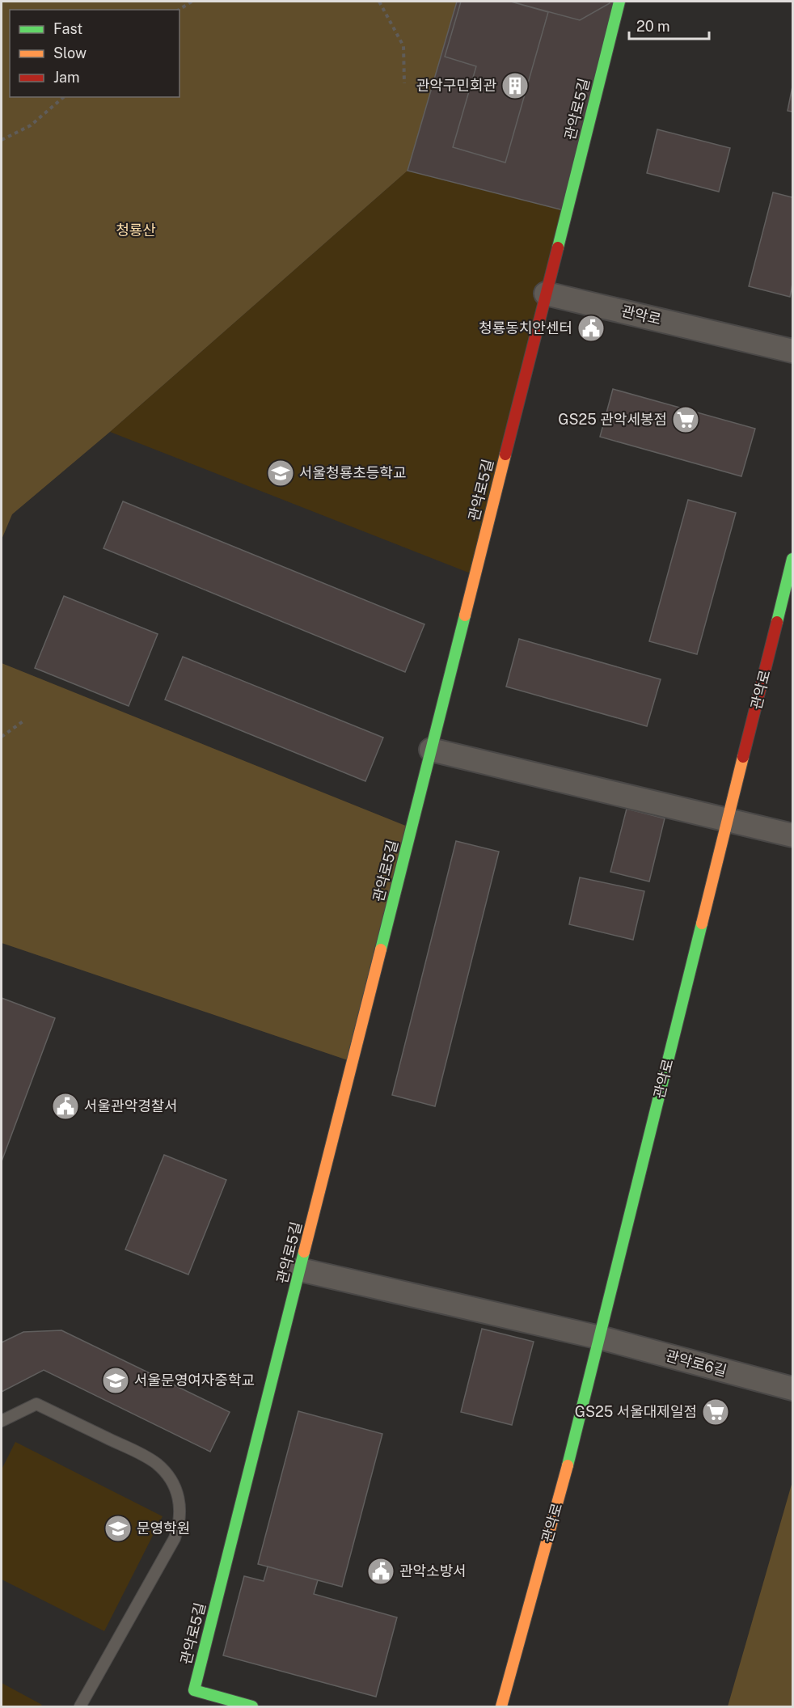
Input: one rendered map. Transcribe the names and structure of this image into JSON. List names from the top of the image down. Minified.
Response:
{"streets":{"street":["관악로5길","관악로","관악로6길"]},"crossings":[["관악로5길","관악로"],["관악로","관악로6길"]],"parks":["청룡산"],"places":{"building":["관악구민회관"],"public building":["청룡동치안센터","서울관악경찰서","관악소방서"],"supermarket":["GS25 관악세봉점","GS25 서울대제일점"],"school or university":["서울청룡초등학교","서울문영여자중학교","문영학원"]},"legend":["Fast","Slow","Jam"],"scale_bar":"20 m"}
